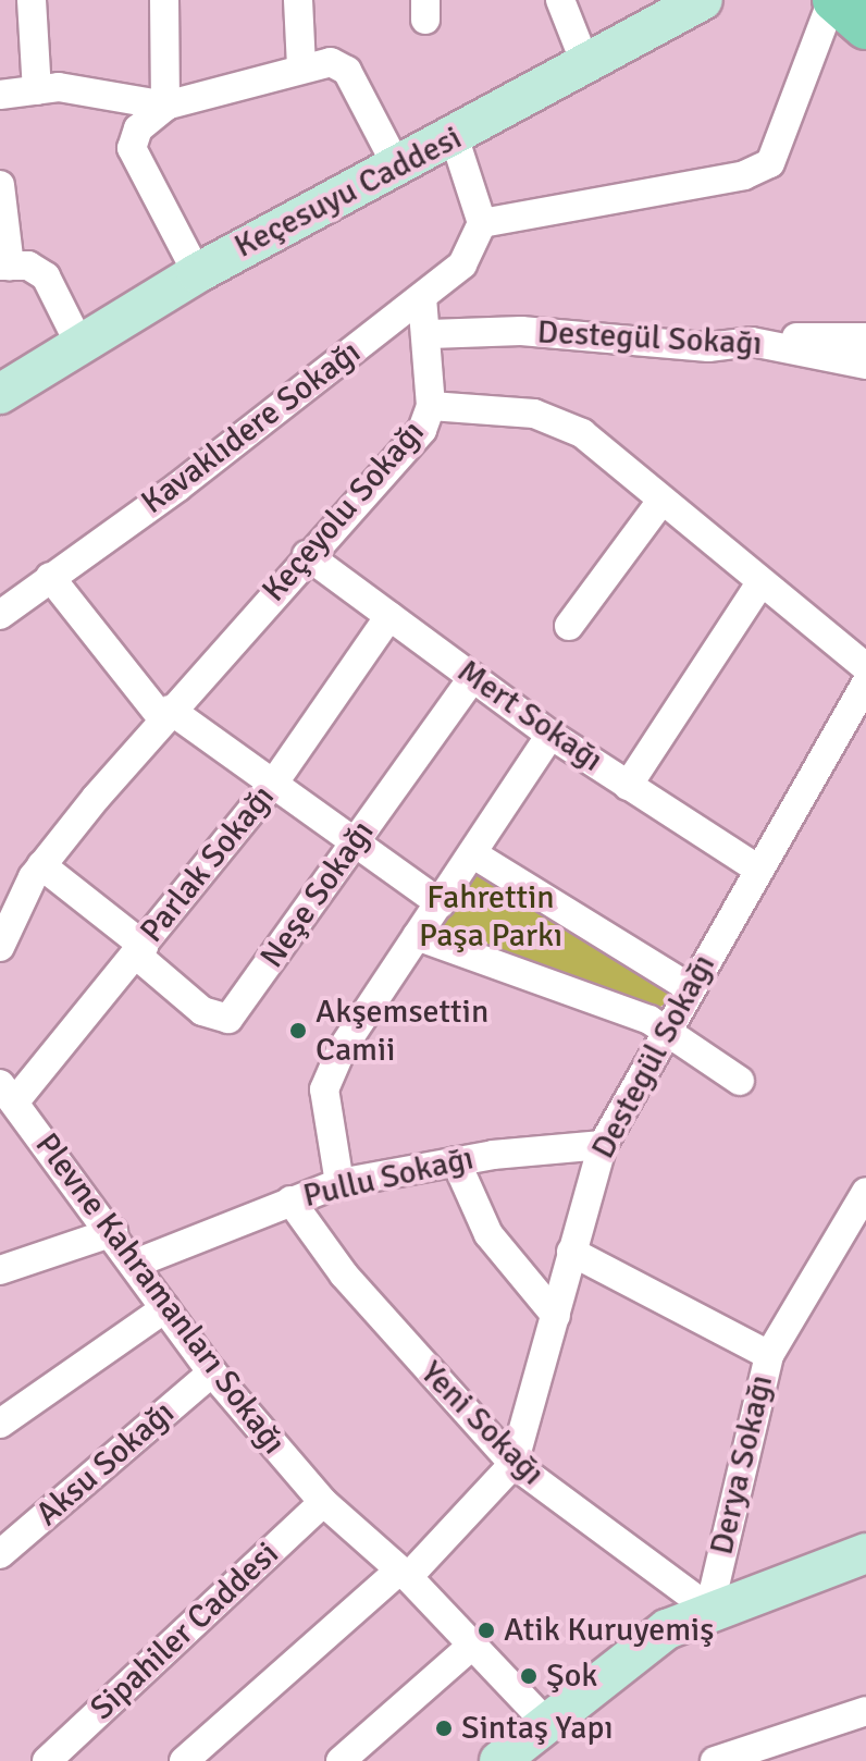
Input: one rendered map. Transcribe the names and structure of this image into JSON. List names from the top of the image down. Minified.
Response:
{"streets":{"street":["Keçesuyu Caddesi","Destegül Sokağı","Kavaklıdere Sokağı","Keçeyolu Sokağı","Mert Sokağı","Parlak Sokağı","Neşe Sokağı","Pullu Sokağı","Plevne Kahramanları Sokağı","Yeni Sokağı","Aksu Sokağı","Derya Sokağı","Sipahiler Caddesi"]},"crossings":[["Destegül Sokağı","Mert Sokağı"],["Destegül Sokağı","Pullu Sokağı"],["Destegül Sokağı","Plevne Kahramanları Sokağı"],["Destegül Sokağı","Yeni Sokağı"],["Keçeyolu Sokağı","Mert Sokağı"],["Mert Sokağı","Parlak Sokağı"],["Mert Sokağı","Neşe Sokağı"],["Parlak Sokağı","Neşe Sokağı"],["Parlak Sokağı","Plevne Kahramanları Sokağı"],["Pullu Sokağı","Plevne Kahramanları Sokağı"],["Pullu Sokağı","Yeni Sokağı"],["Plevne Kahramanları Sokağı","Aksu Sokağı"],["Plevne Kahramanları Sokağı","Sipahiler Caddesi"],["Yeni Sokağı","Derya Sokağı"]],"parks":["Fahrettin Paşa Parkı"],"places":["Akşemsettin Camii","Atik Kuruyemiş","Şok","Sintaş Yapı"]}
